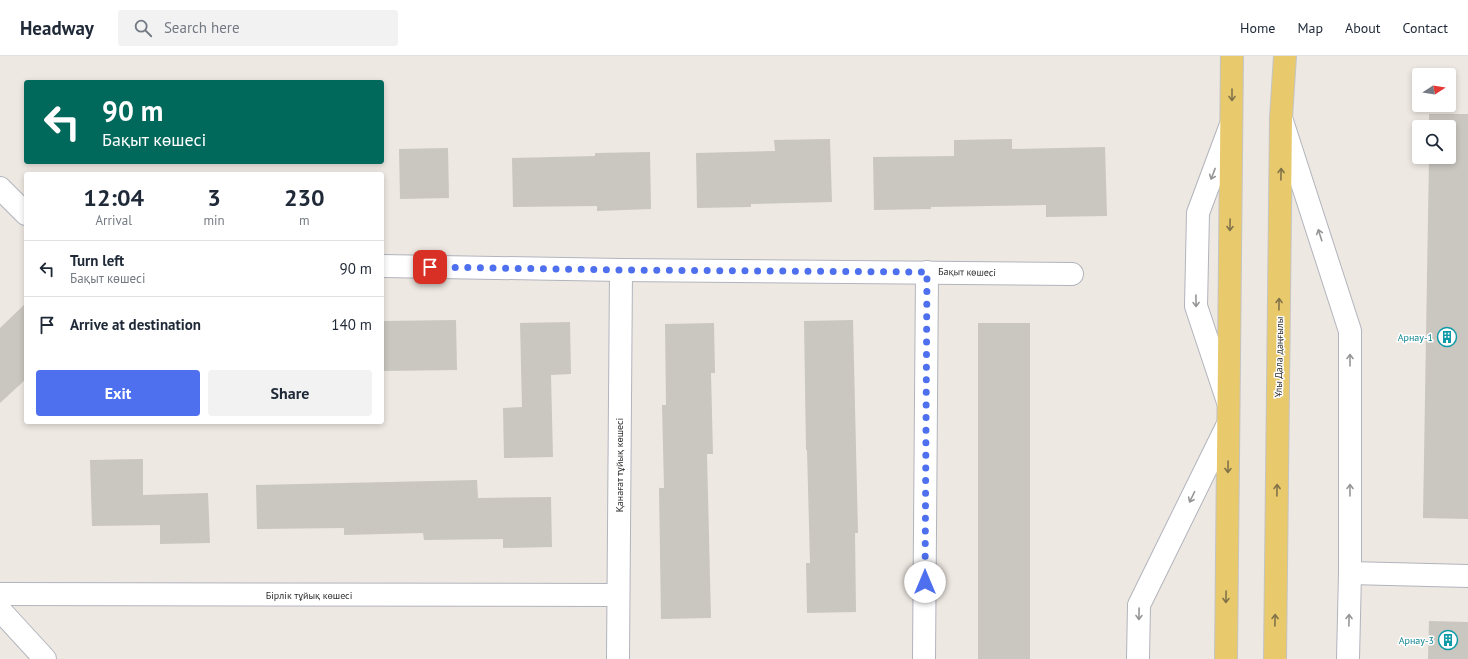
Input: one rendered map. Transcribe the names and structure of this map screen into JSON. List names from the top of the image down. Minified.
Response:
{"streets":{"main road":["Ұлы Дала даңғылы"],"street":["Бақыт көшесі","Қанағат тұйық көшесі","Бірлік тұйық көшесі"]},"crossings":[["Бақыт көшесі","Қанағат тұйық көшесі"],["Қанағат тұйық көшесі","Бірлік тұйық көшесі"]],"places":{"building":["Арнау-1","Арнау-3"]},"north":"right","page":{"header":"Headway","search":"Search here","nav":["Home","Map","About","Contact"],"turn":["90 m","Бақыт көшесі"],"eta":["12:04","Arrival","3","min","230","m"],"list":[{"name":"Turn left","note":"Бақыт көшесі","value":"90 m"},{"name":"Arrive at destination","value":"140 m"}],"buttons":["Exit","Share"]}}
